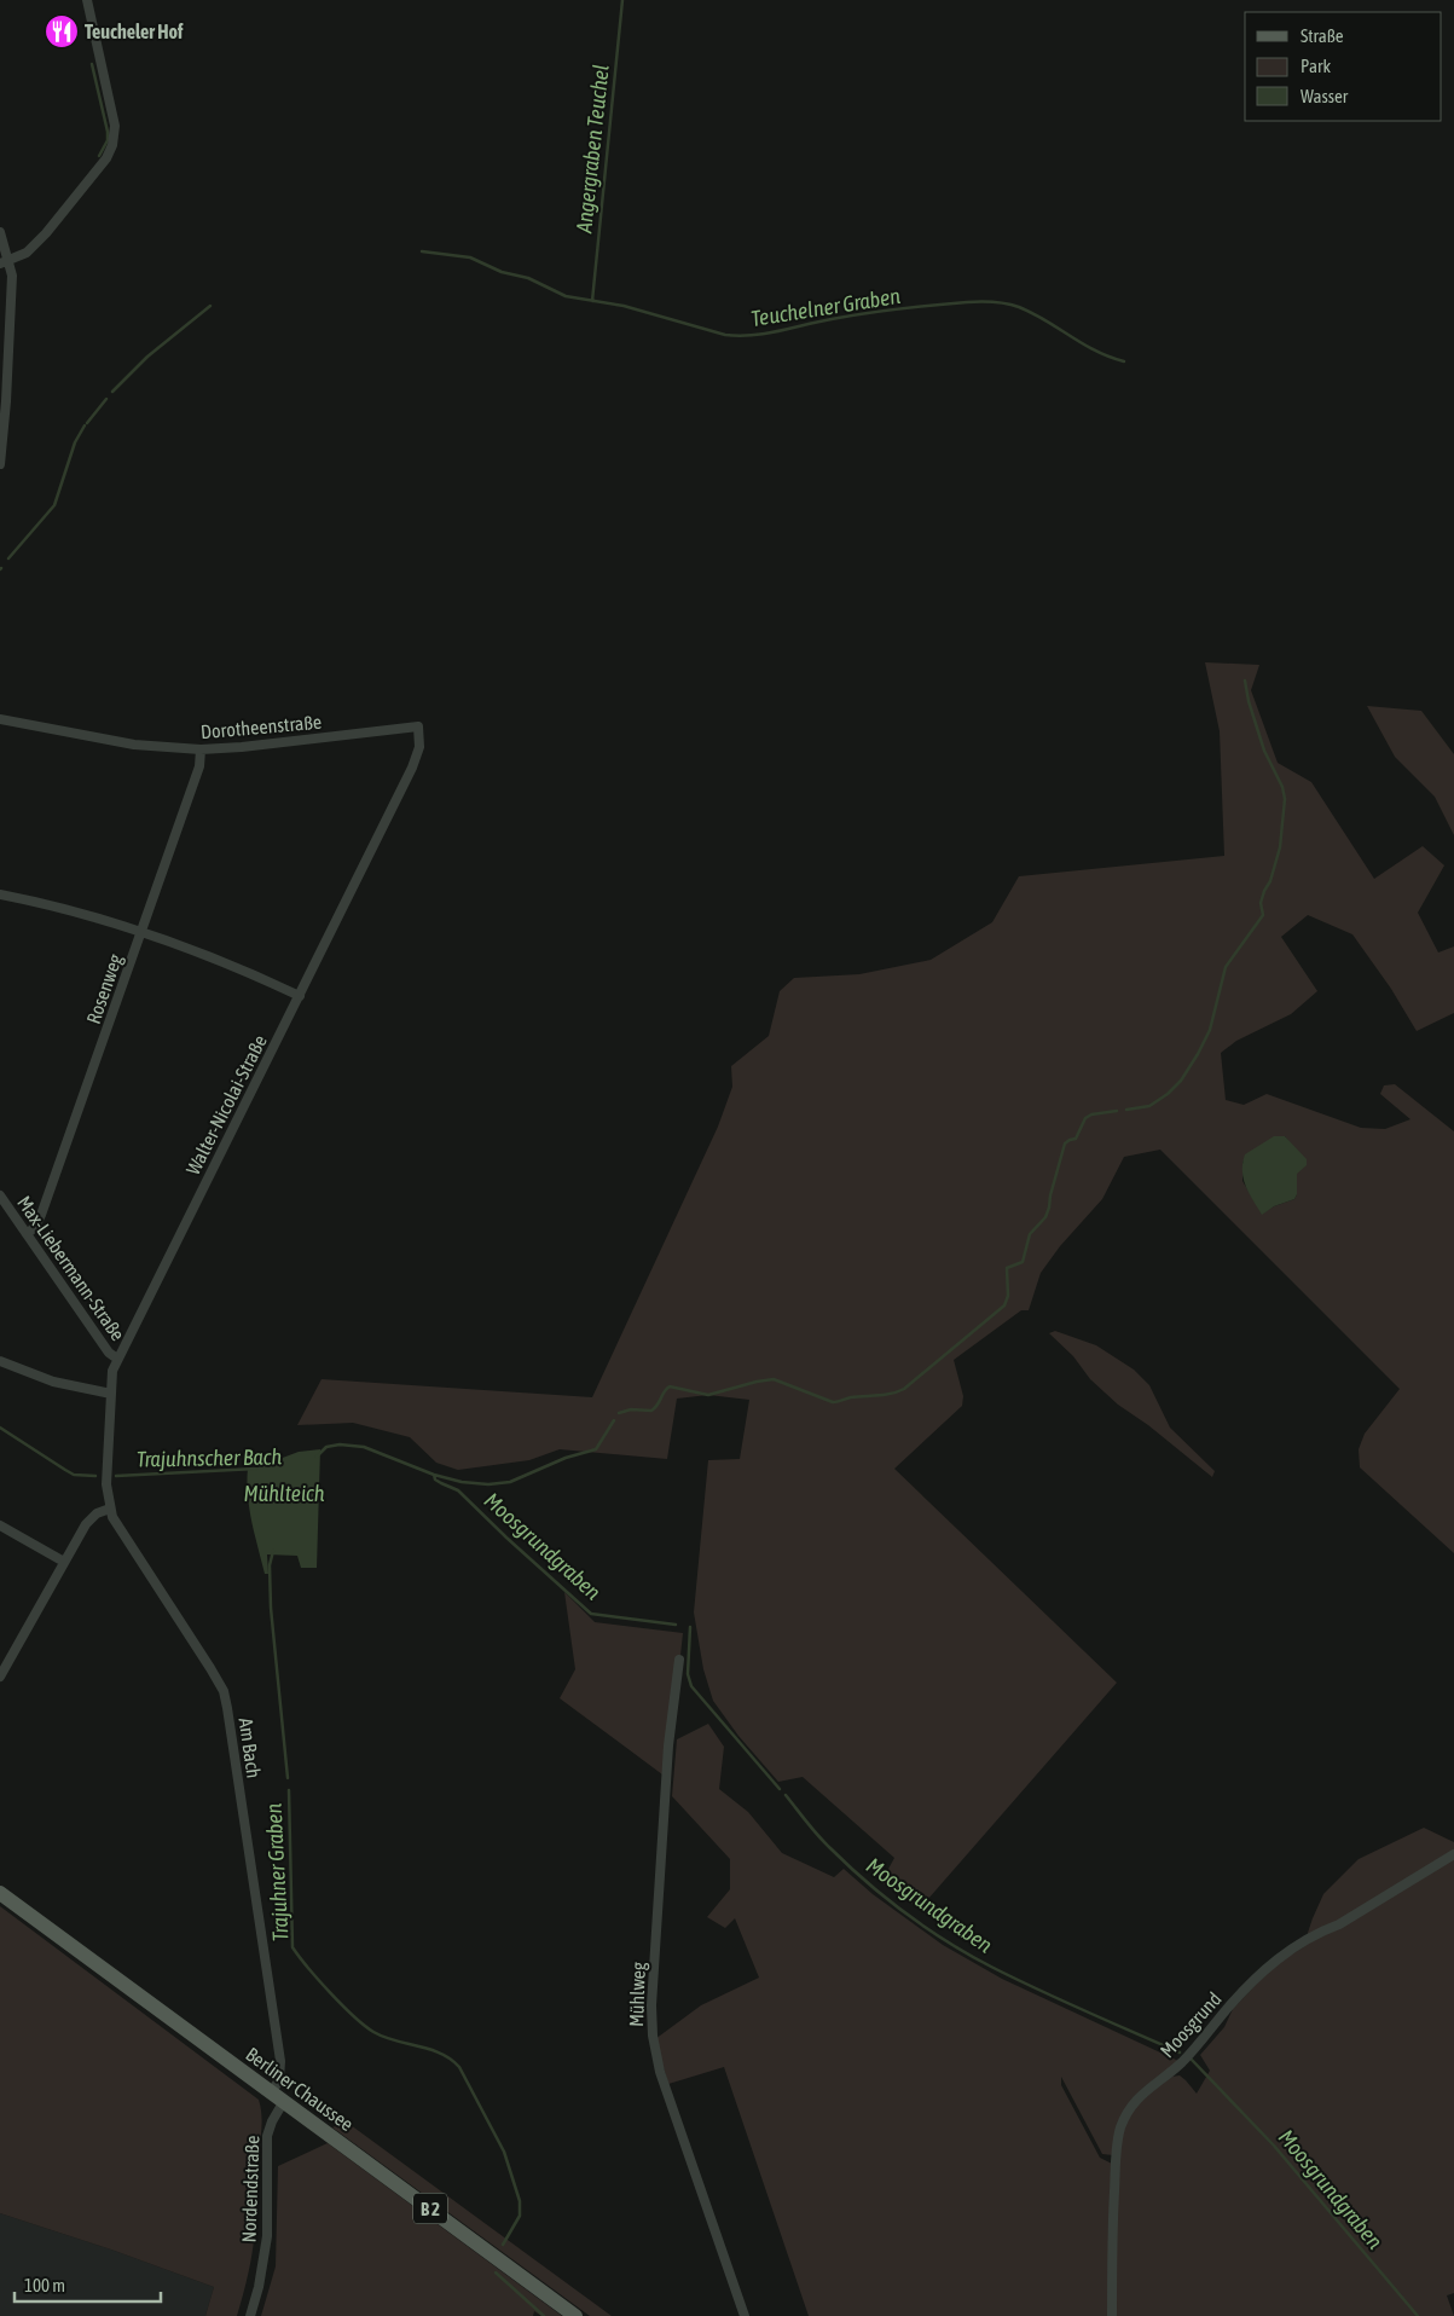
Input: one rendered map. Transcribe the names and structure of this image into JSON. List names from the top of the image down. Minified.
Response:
{"streets":{"main road":["Berliner Chaussee","B 2"],"street":["Dorotheenstraße","Rosenweg","Walter-Nicolai-Straße","Max-Liebermann-Straße","Am Bach","Mühlweg","Moosgrund","Nordendstraße"]},"crossings":[["Dorotheenstraße","Rosenweg"],["Dorotheenstraße","Walter-Nicolai-Straße"],["Rosenweg","Max-Liebermann-Straße"],["Walter-Nicolai-Straße","Max-Liebermann-Straße"],["Walter-Nicolai-Straße","Am Bach"],["Am Bach","Berliner Chaussee"],["Am Bach","Nordendstraße"],["Berliner Chaussee","Nordendstraße"]],"water":["Angergraben Teuchel","Teuchelner Graben","Trajuhnscher Bach","Mühlteich","Moosgrundgraben","Trajuhner Graben"],"places":{"restaurant":["Teucheler Hof"]},"legend":["Straße","Park","Wasser"],"scale_bar":"100 m"}
